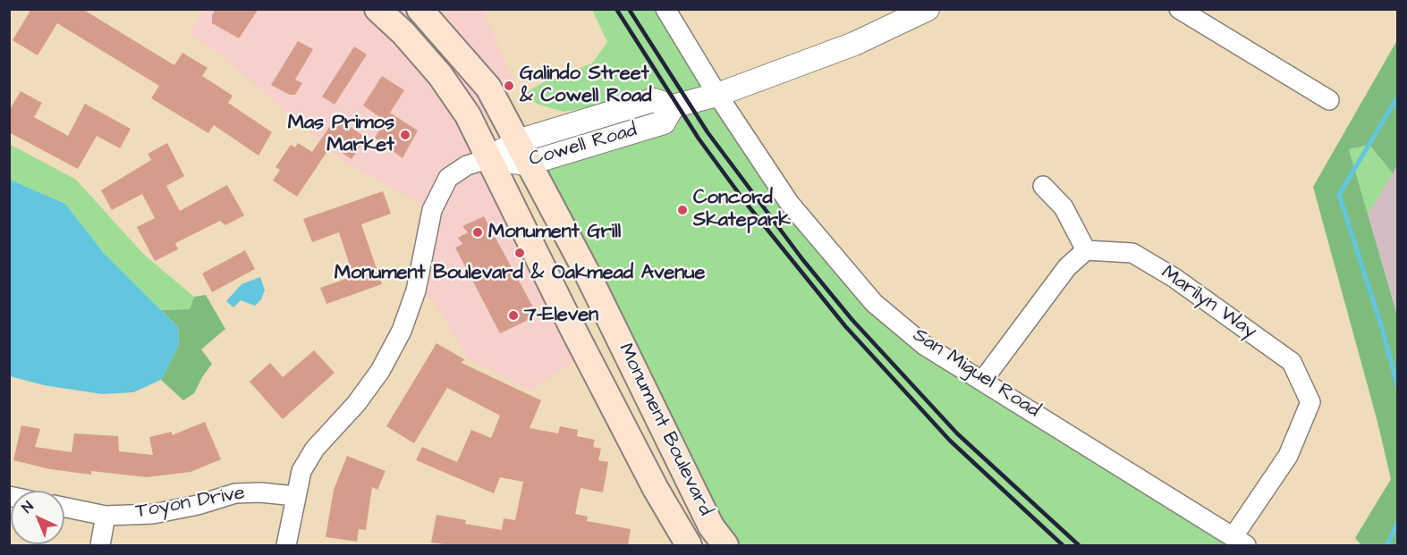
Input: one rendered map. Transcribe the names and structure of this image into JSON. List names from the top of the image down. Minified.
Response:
{"streets":{"main road":["Monument Boulevard"],"street":["Cowell Road","Marilyn Way","San Miguel Road","Toyon Drive"]},"crossings":[["Cowell Road","San Miguel Road"],["Cowell Road","Monument Boulevard"],["Marilyn Way","San Miguel Road"]],"places":["Galindo Street & Cowell Road","Mas Primos Market","Concord Skatepark","Monument Grill","Monument Boulevard & Oakmead Avenue","7-Eleven"],"north":"top left"}
